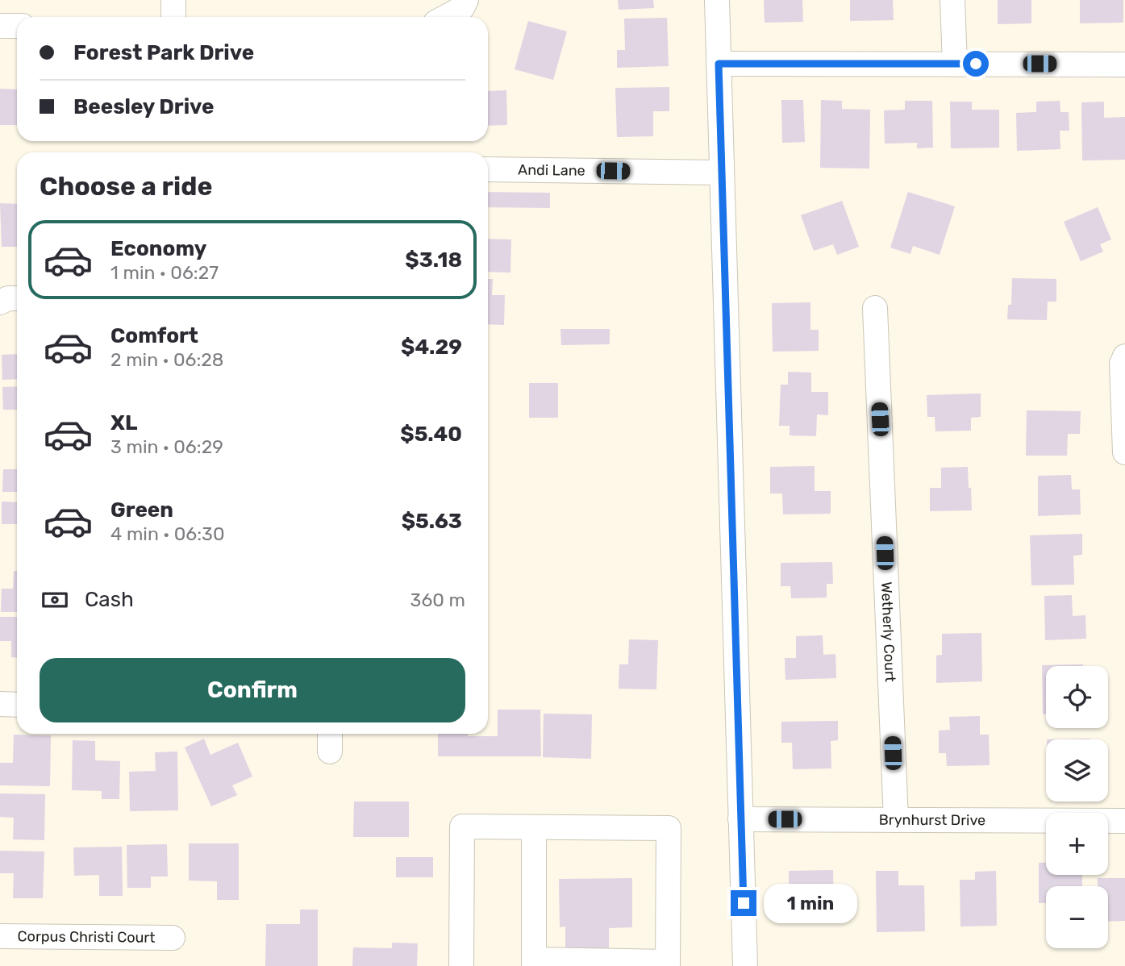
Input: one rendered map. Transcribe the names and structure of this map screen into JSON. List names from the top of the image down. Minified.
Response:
{"streets":{"street":["Andi Lane","Wetherly Court","Brynhurst Drive","Corpus Christi Court"]},"crossings":[["Wetherly Court","Brynhurst Drive"]],"page":{"banner":["Forest Park Drive","Beesley Drive"],"heading":"Choose a ride","list":[{"name":"Economy","note":"1 min · 06:27","value":"$3.18"},{"name":"Comfort","note":"2 min · 06:28","value":"$4.29"},{"name":"XL","note":"3 min · 06:29","value":"$5.40"},{"name":"Green","note":"4 min · 06:30","value":"$5.63"}],"pay":["Cash","360 m"],"buttons":"Confirm","map_buttons":["+","−"],"bubble":"1 min"}}
